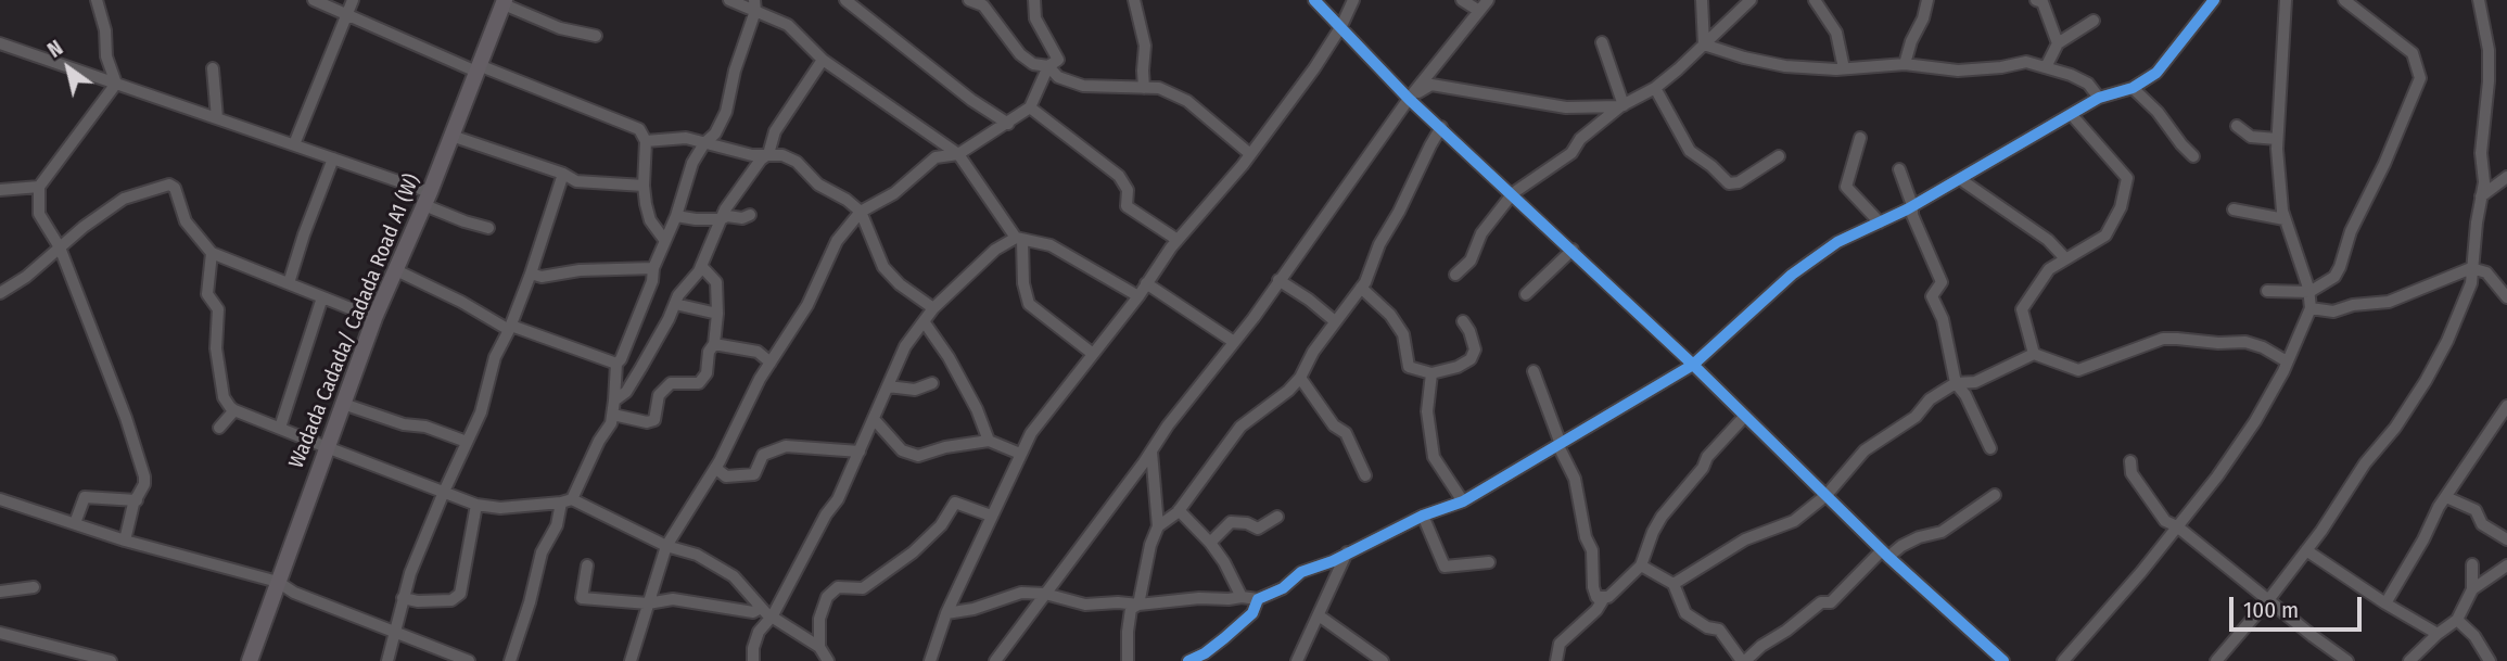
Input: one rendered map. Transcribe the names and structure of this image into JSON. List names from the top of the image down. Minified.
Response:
{"streets":{"main road":["Wadada Cadada/ Cadada Road A1 (W)"]},"scale_bar":"100 m","north":"top left"}
